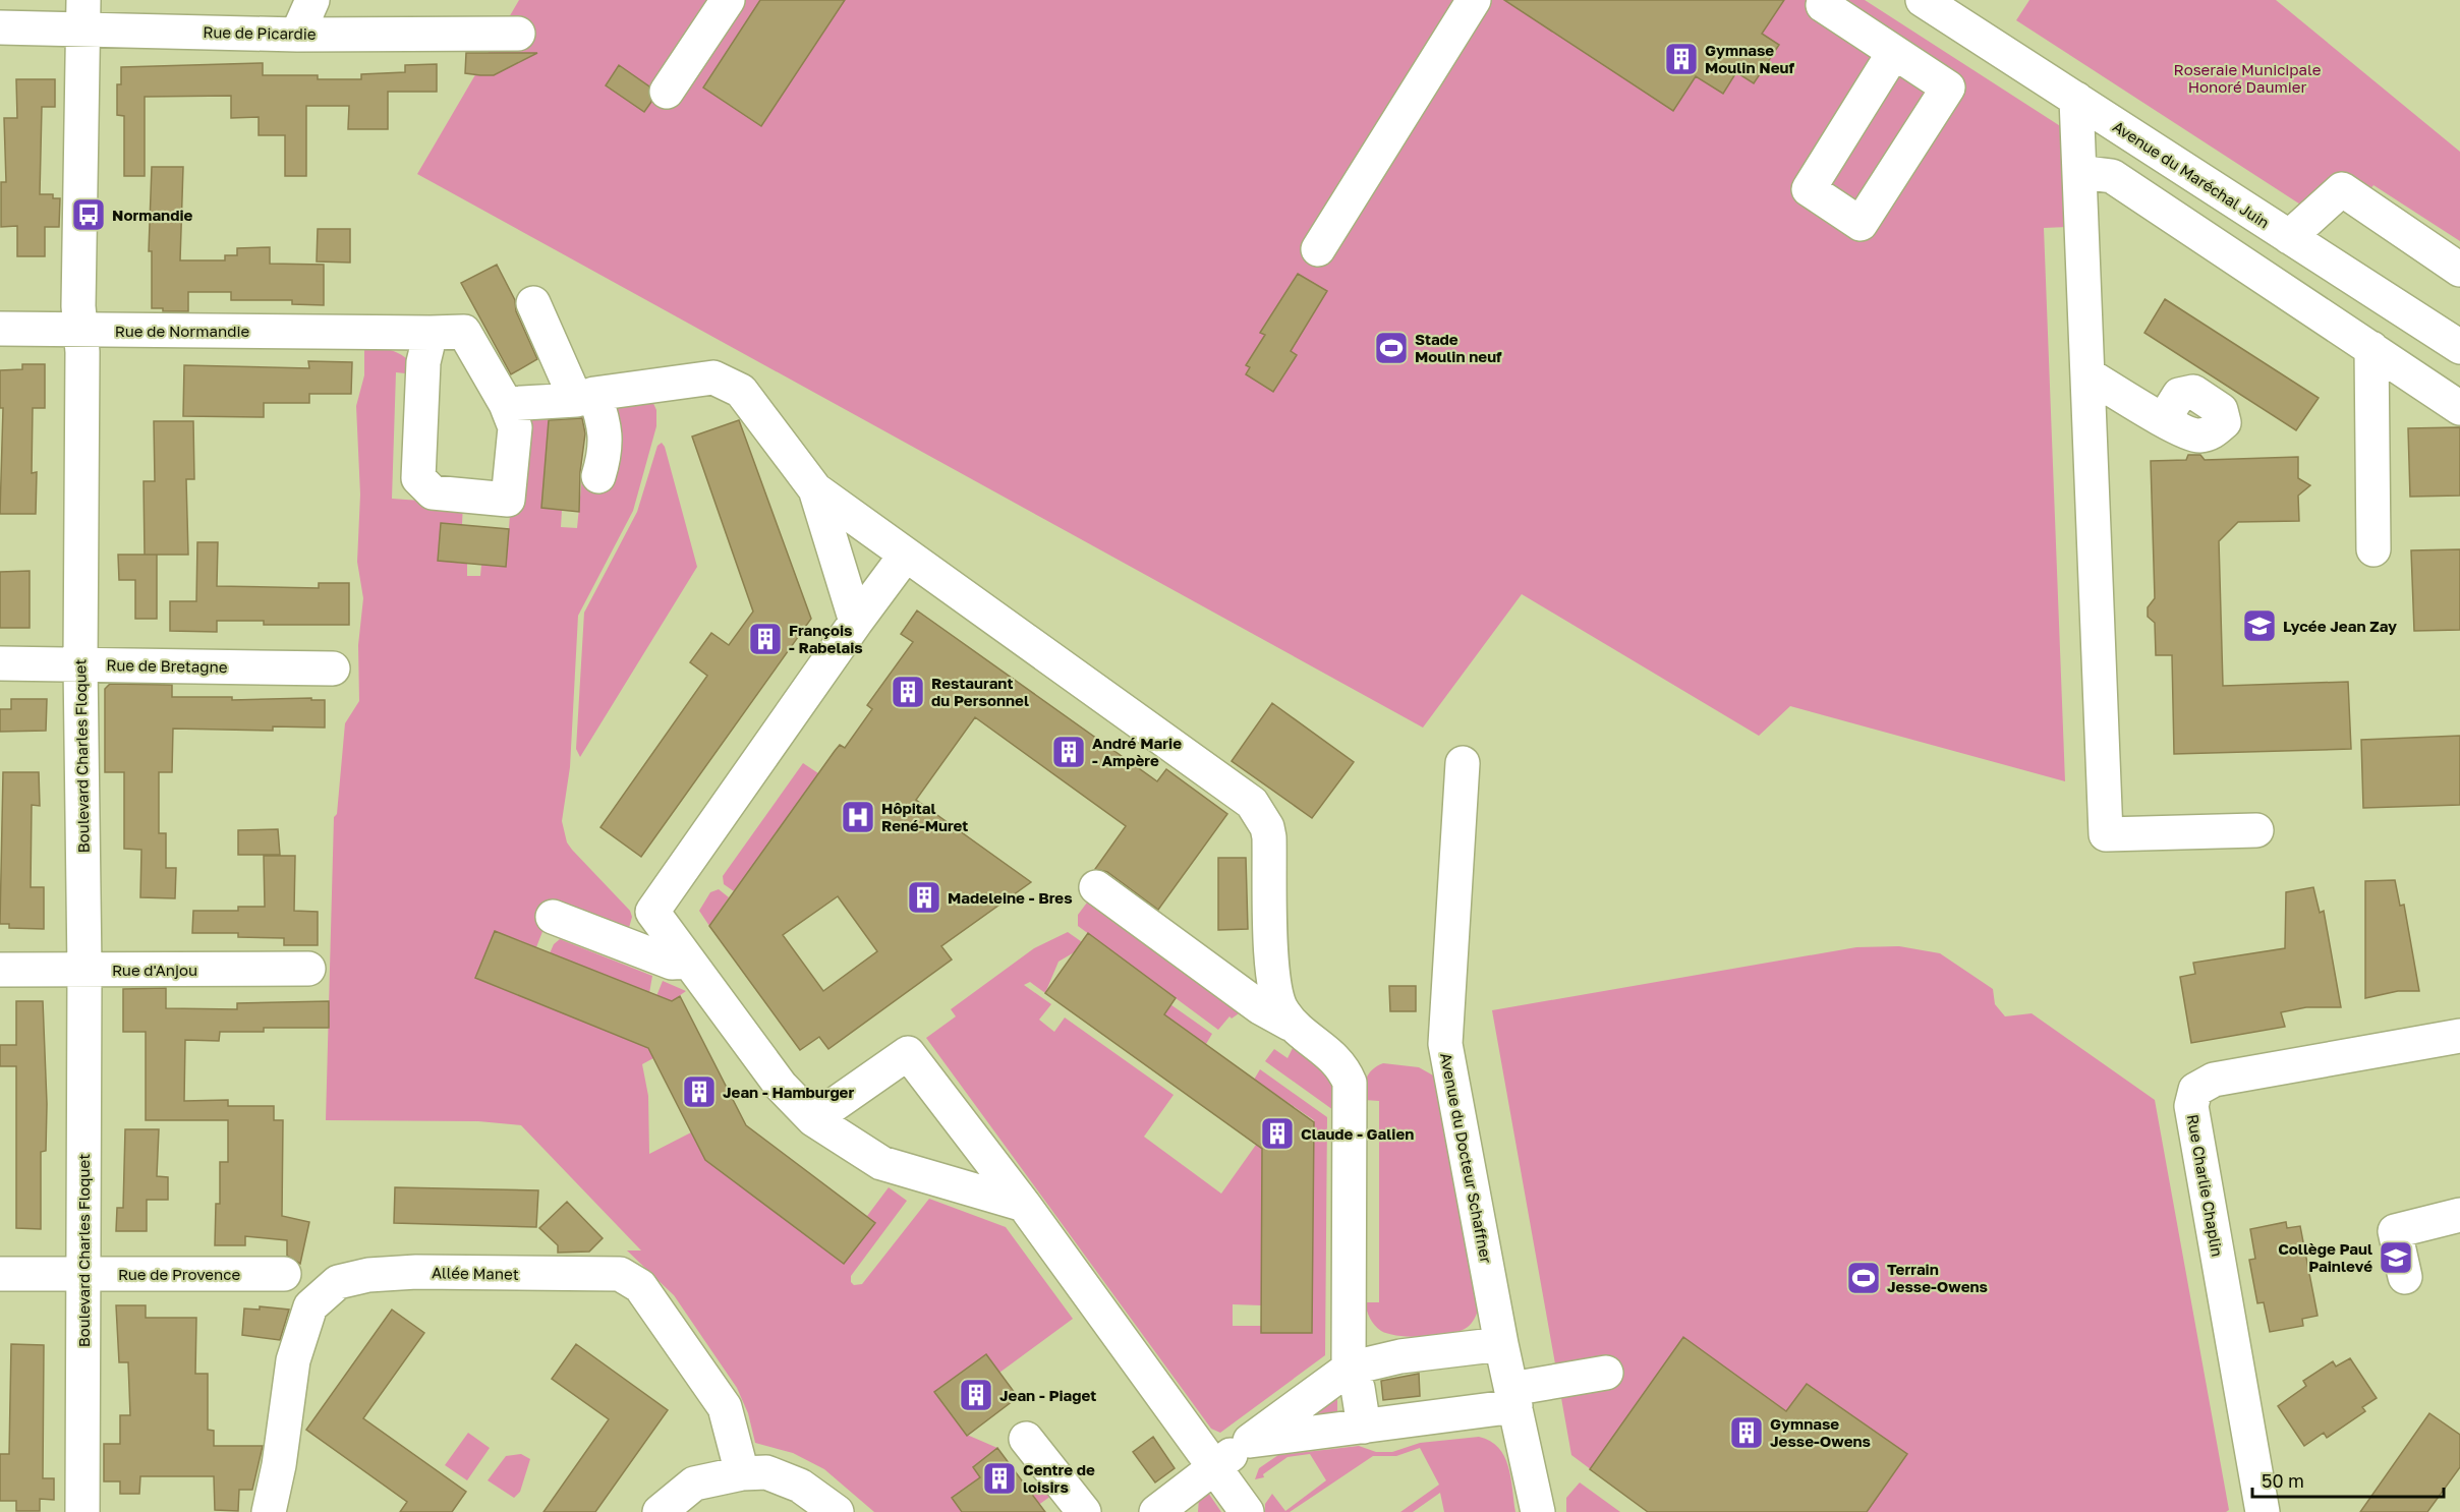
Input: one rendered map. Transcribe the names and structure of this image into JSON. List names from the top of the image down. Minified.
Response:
{"streets":{"street":["Rue de Picardie","Avenue du Maréchal Juin","Rue de Normandie","Rue de Bretagne","Boulevard Charles Floquet","Rue d'Anjou","Avenue du Docteur Schaffner","Rue Charlie Chaplin","Allée Manet","Rue de Provence"]},"crossings":[["Rue de Picardie","Boulevard Charles Floquet"],["Rue de Normandie","Boulevard Charles Floquet"],["Rue de Bretagne","Boulevard Charles Floquet"],["Boulevard Charles Floquet","Rue d'Anjou"],["Boulevard Charles Floquet","Rue de Provence"]],"parks":["Roseraie Municipale Honoré Daumier"],"places":{"building":["Gymnase Moulin Neuf","François - Rabelais","Restaurant du Personnel","André Marie - Ampère","Madeleine - Bres","Jean - Hamburger","Claude - Galien","Jean - Piaget","Gymnase Jesse-Owens","Centre de loisirs"],"bus stop":["Normandie"],"sports":["Stade Moulin neuf","Terrain Jesse-Owens"],"school or university":["Lycée Jean Zay","Collège Paul Painlevé"],"hospital":["Hôpital René-Muret"]},"scale_bar":"50 m"}
